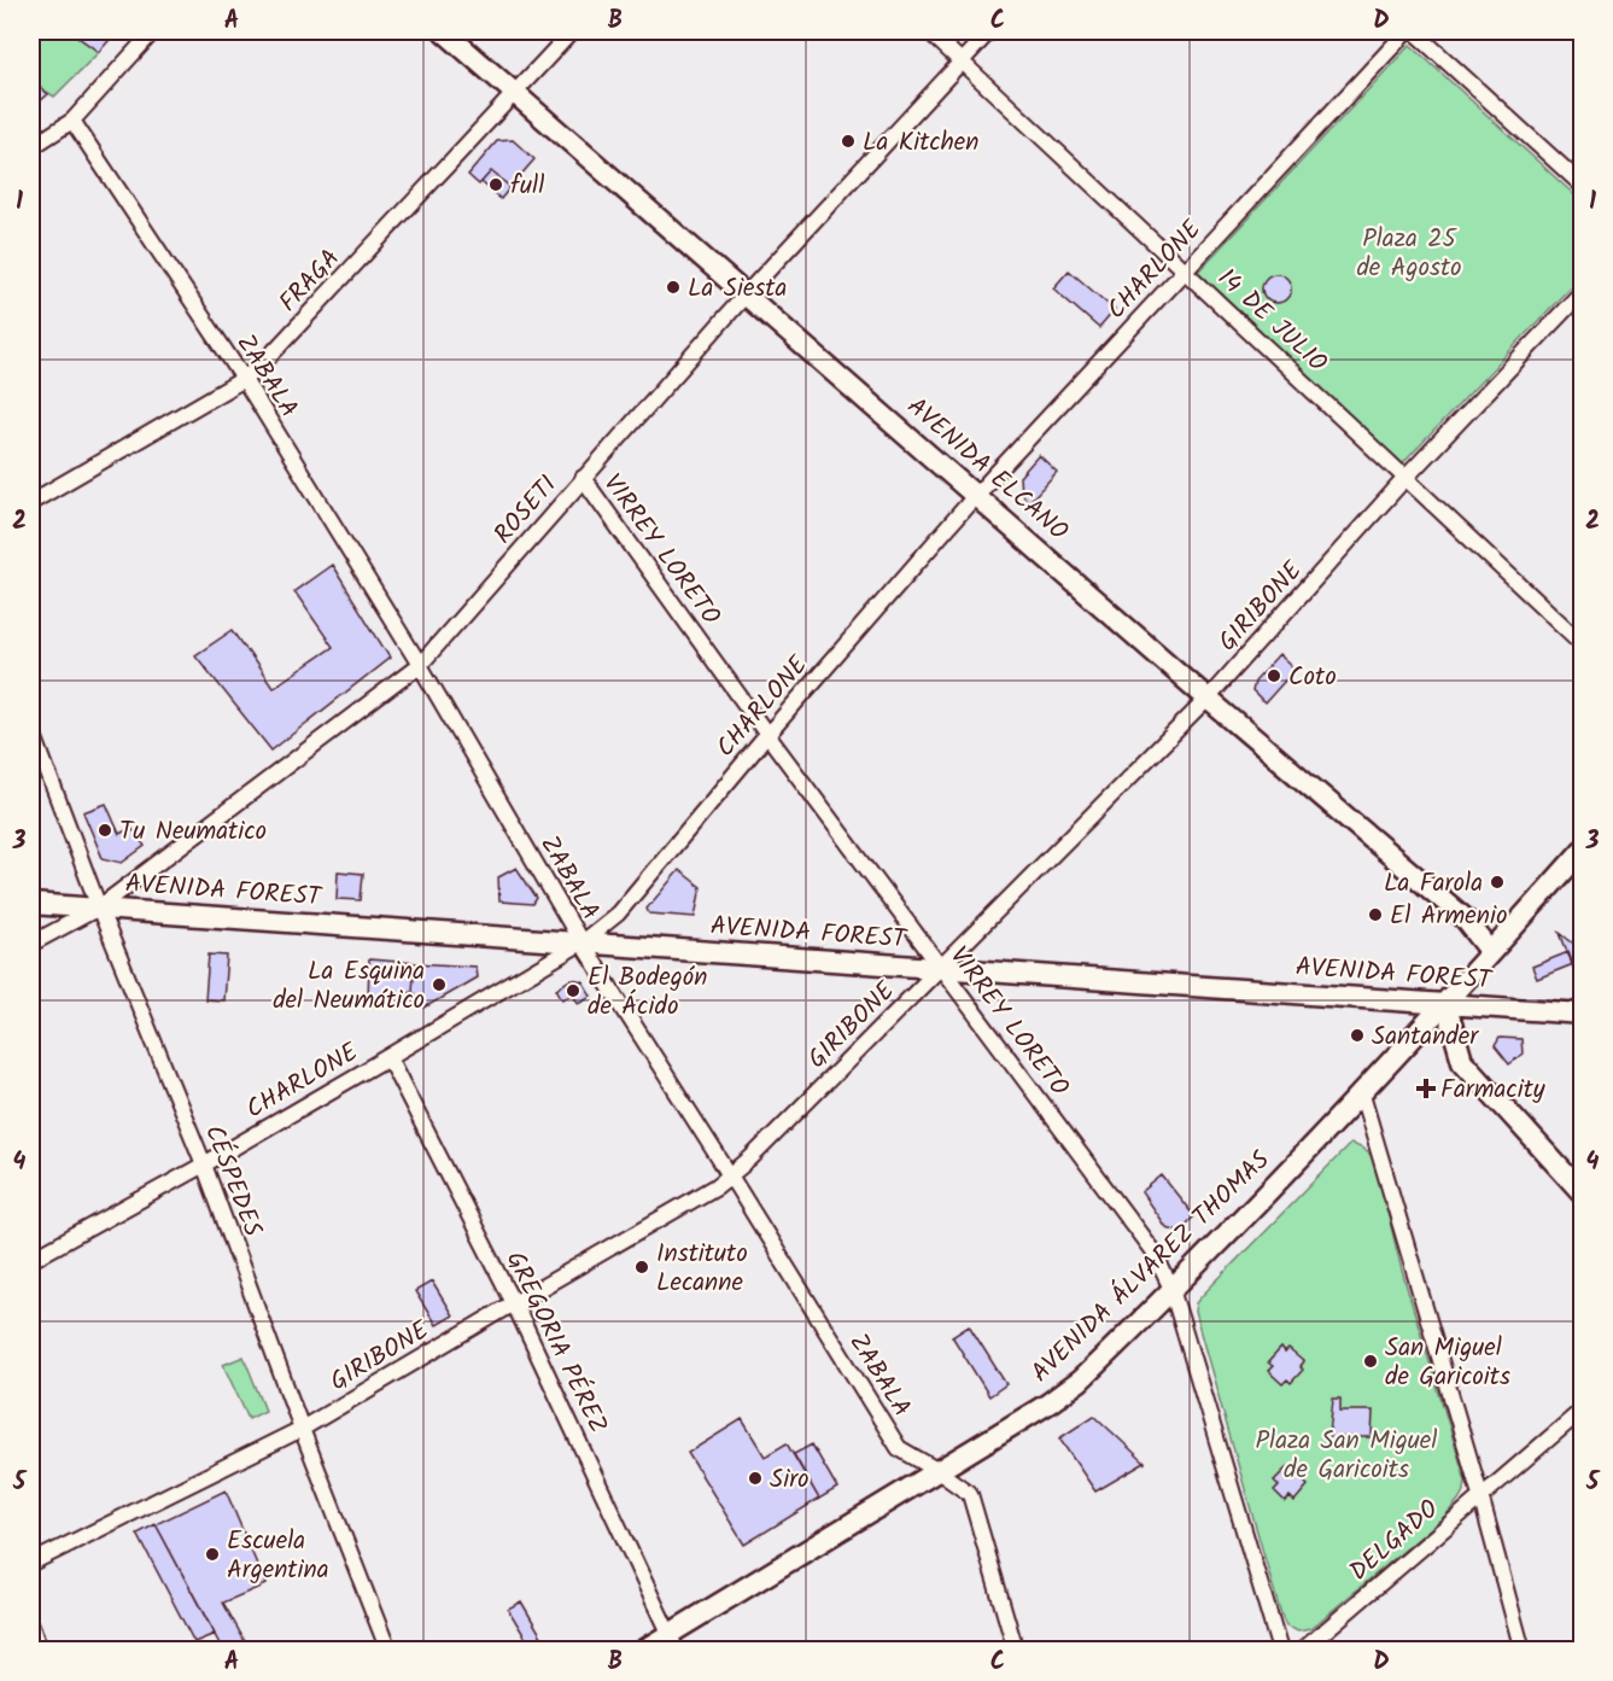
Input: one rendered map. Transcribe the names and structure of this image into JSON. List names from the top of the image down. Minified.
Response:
{"streets":{"main road":["AVENIDA ELCANO","AVENIDA FOREST","AVENIDA ÁLVAREZ THOMAS"],"street":["CHARLONE","FRAGA","14 DE JULIO","ZABALA","ROSETI","VIRREY LORETO","GIRIBONE","CÉSPEDES","GREGORIA PÉREZ","DELGADO"]},"crossings":[["CHARLONE","14 DE JULIO"],["CHARLONE","ZABALA"],["CHARLONE","AVENIDA ELCANO"],["CHARLONE","VIRREY LORETO"],["CHARLONE","AVENIDA FOREST"],["CHARLONE","CÉSPEDES"],["CHARLONE","GREGORIA PÉREZ"],["FRAGA","ZABALA"],["FRAGA","AVENIDA ELCANO"],["14 DE JULIO","ROSETI"],["14 DE JULIO","GIRIBONE"],["ZABALA","ROSETI"],["ZABALA","GIRIBONE"],["ZABALA","AVENIDA FOREST"],["ZABALA","AVENIDA ÁLVAREZ THOMAS"],["AVENIDA ELCANO","ROSETI"],["AVENIDA ELCANO","GIRIBONE"],["AVENIDA ELCANO","AVENIDA ÁLVAREZ THOMAS"],["ROSETI","VIRREY LORETO"],["ROSETI","AVENIDA FOREST"],["ROSETI","CÉSPEDES"],["VIRREY LORETO","GIRIBONE"],["VIRREY LORETO","AVENIDA FOREST"],["VIRREY LORETO","AVENIDA ÁLVAREZ THOMAS"],["GIRIBONE","AVENIDA FOREST"],["GIRIBONE","CÉSPEDES"],["GIRIBONE","GREGORIA PÉREZ"],["AVENIDA FOREST","CÉSPEDES"],["AVENIDA FOREST","AVENIDA ÁLVAREZ THOMAS"],["AVENIDA ÁLVAREZ THOMAS","GREGORIA PÉREZ"]],"parks":["Plaza 25 de Agosto","Plaza San Miguel de Garicoits"],"places":{"other":["La Kitchen","full","La Siesta","Coto","Tu Neumatico","La Farola","El Armenio","La Esquina del Neumático","El Bodegón de Ácido","Santander","Instituto Lecanne","San Miguel de Garicoits","Siro","Escuela Argentina"],"health":["Farmacity"]},"grid":{"columns":["A","B","C","D"],"rows":["1","2","3","4","5"]}}
